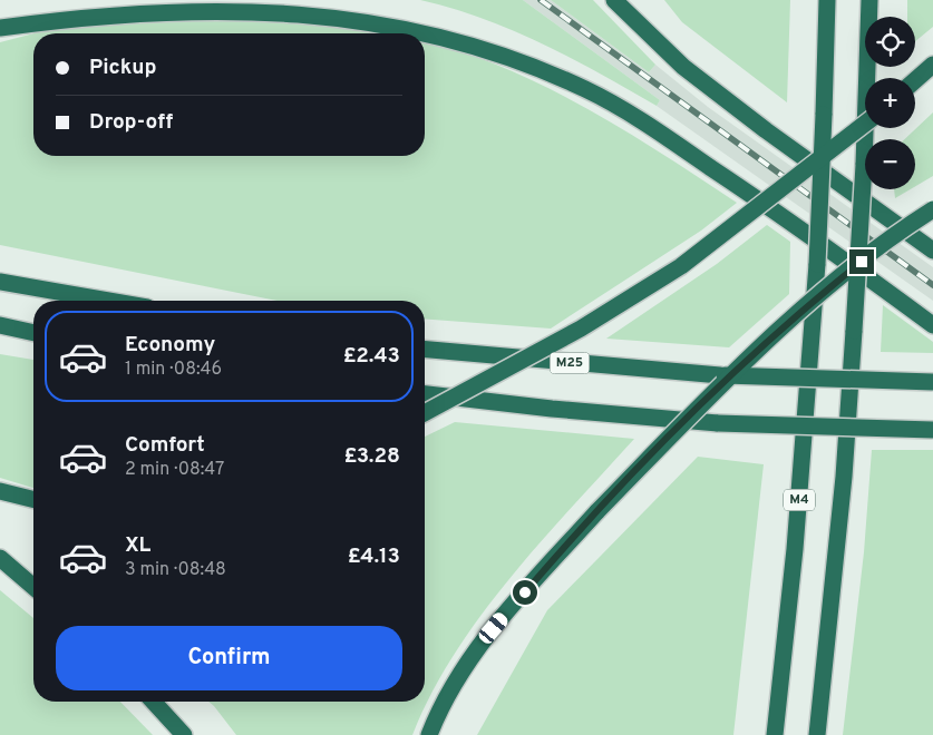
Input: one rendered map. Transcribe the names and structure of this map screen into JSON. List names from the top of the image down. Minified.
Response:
{"streets":{"highway":["M25","M4"]},"page":{"map_buttons":["+","−"],"banner":["Pickup","Drop-off"],"list":[{"name":"Economy","note":"1 min · 08:46","value":"£2.43"},{"name":"Comfort","note":"2 min · 08:47","value":"£3.28"},{"name":"XL","note":"3 min · 08:48","value":"£4.13"}],"buttons":"Confirm"}}
